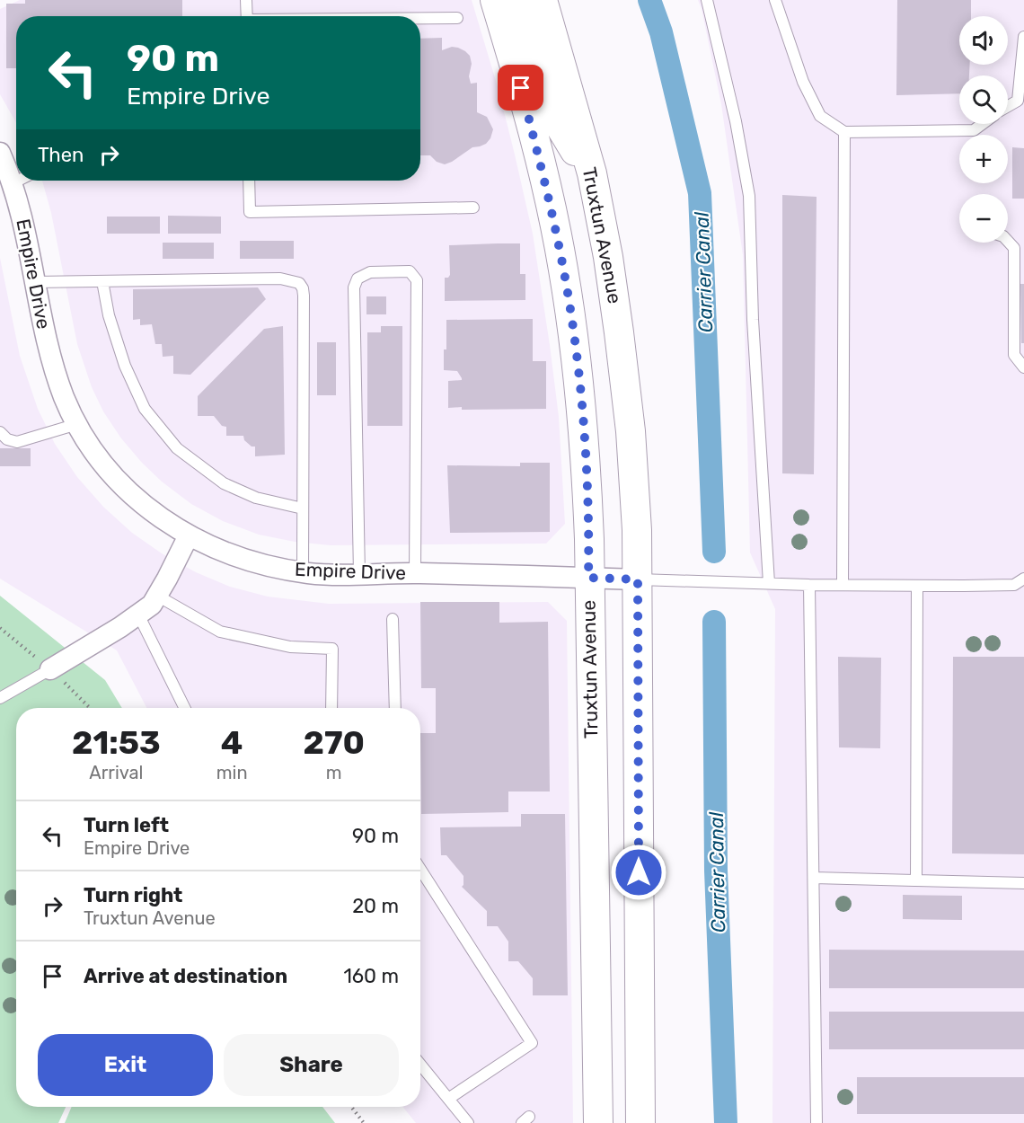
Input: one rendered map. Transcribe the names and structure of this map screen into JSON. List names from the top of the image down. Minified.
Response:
{"streets":{"main road":["Truxtun Avenue"],"street":["Empire Drive"]},"crossings":[["Truxtun Avenue","Empire Drive"]],"water":["Carrier Canal"],"page":{"map_buttons":["+","−"],"turn":["90 m","Empire Drive"],"then":"Then","eta":["21:53","Arrival","4","min","270","m"],"list":[{"name":"Turn left","note":"Empire Drive","value":"90 m"},{"name":"Turn right","note":"Truxtun Avenue","value":"20 m"},{"name":"Arrive at destination","value":"160 m"}],"buttons":["Exit","Share"]}}
